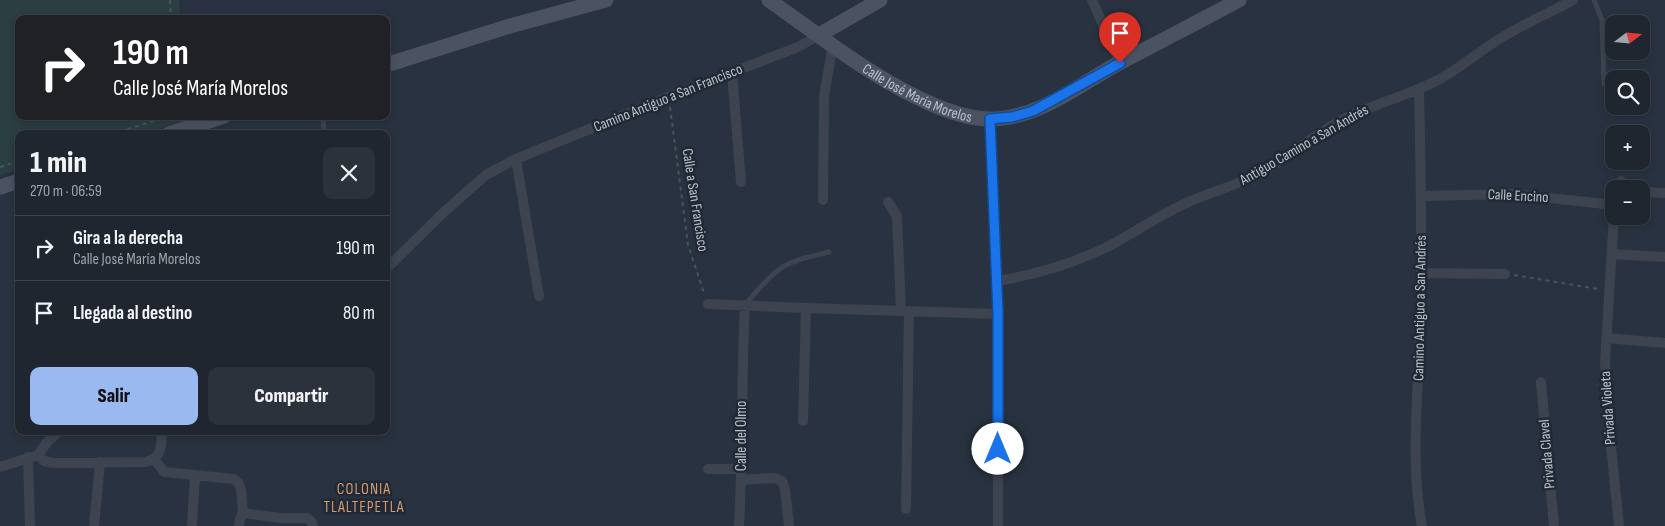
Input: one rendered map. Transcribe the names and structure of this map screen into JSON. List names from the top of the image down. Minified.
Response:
{"streets":{"main road":["Calle José María Morelos"],"street":["Camino Antiguo a San Francisco","Antiguo Camino a San Andrés","Calle Encino","Camino Antiguo a San Andrés","Privada Violeta","Calle del Olmo","Privada Clavel"],"path":["Calle a San Francisco"]},"crossings":[["Calle José María Morelos","Camino Antiguo a San Francisco"],["Camino Antiguo a San Francisco","Calle a San Francisco"],["Antiguo Camino a San Andrés","Camino Antiguo a San Andrés"],["Calle Encino","Camino Antiguo a San Andrés"]],"districts":["COLONIA TLALTEPETLA"],"north":"right","page":{"map_buttons":["+","−"],"turn":["190 m","Calle José María Morelos"],"heading":["1 min","270 m · 06:59"],"list":[{"name":"Gira a la derecha","note":"Calle José María Morelos","value":"190 m"},{"name":"Llegada al destino","value":"80 m"}],"buttons":["Salir","Compartir"]}}
